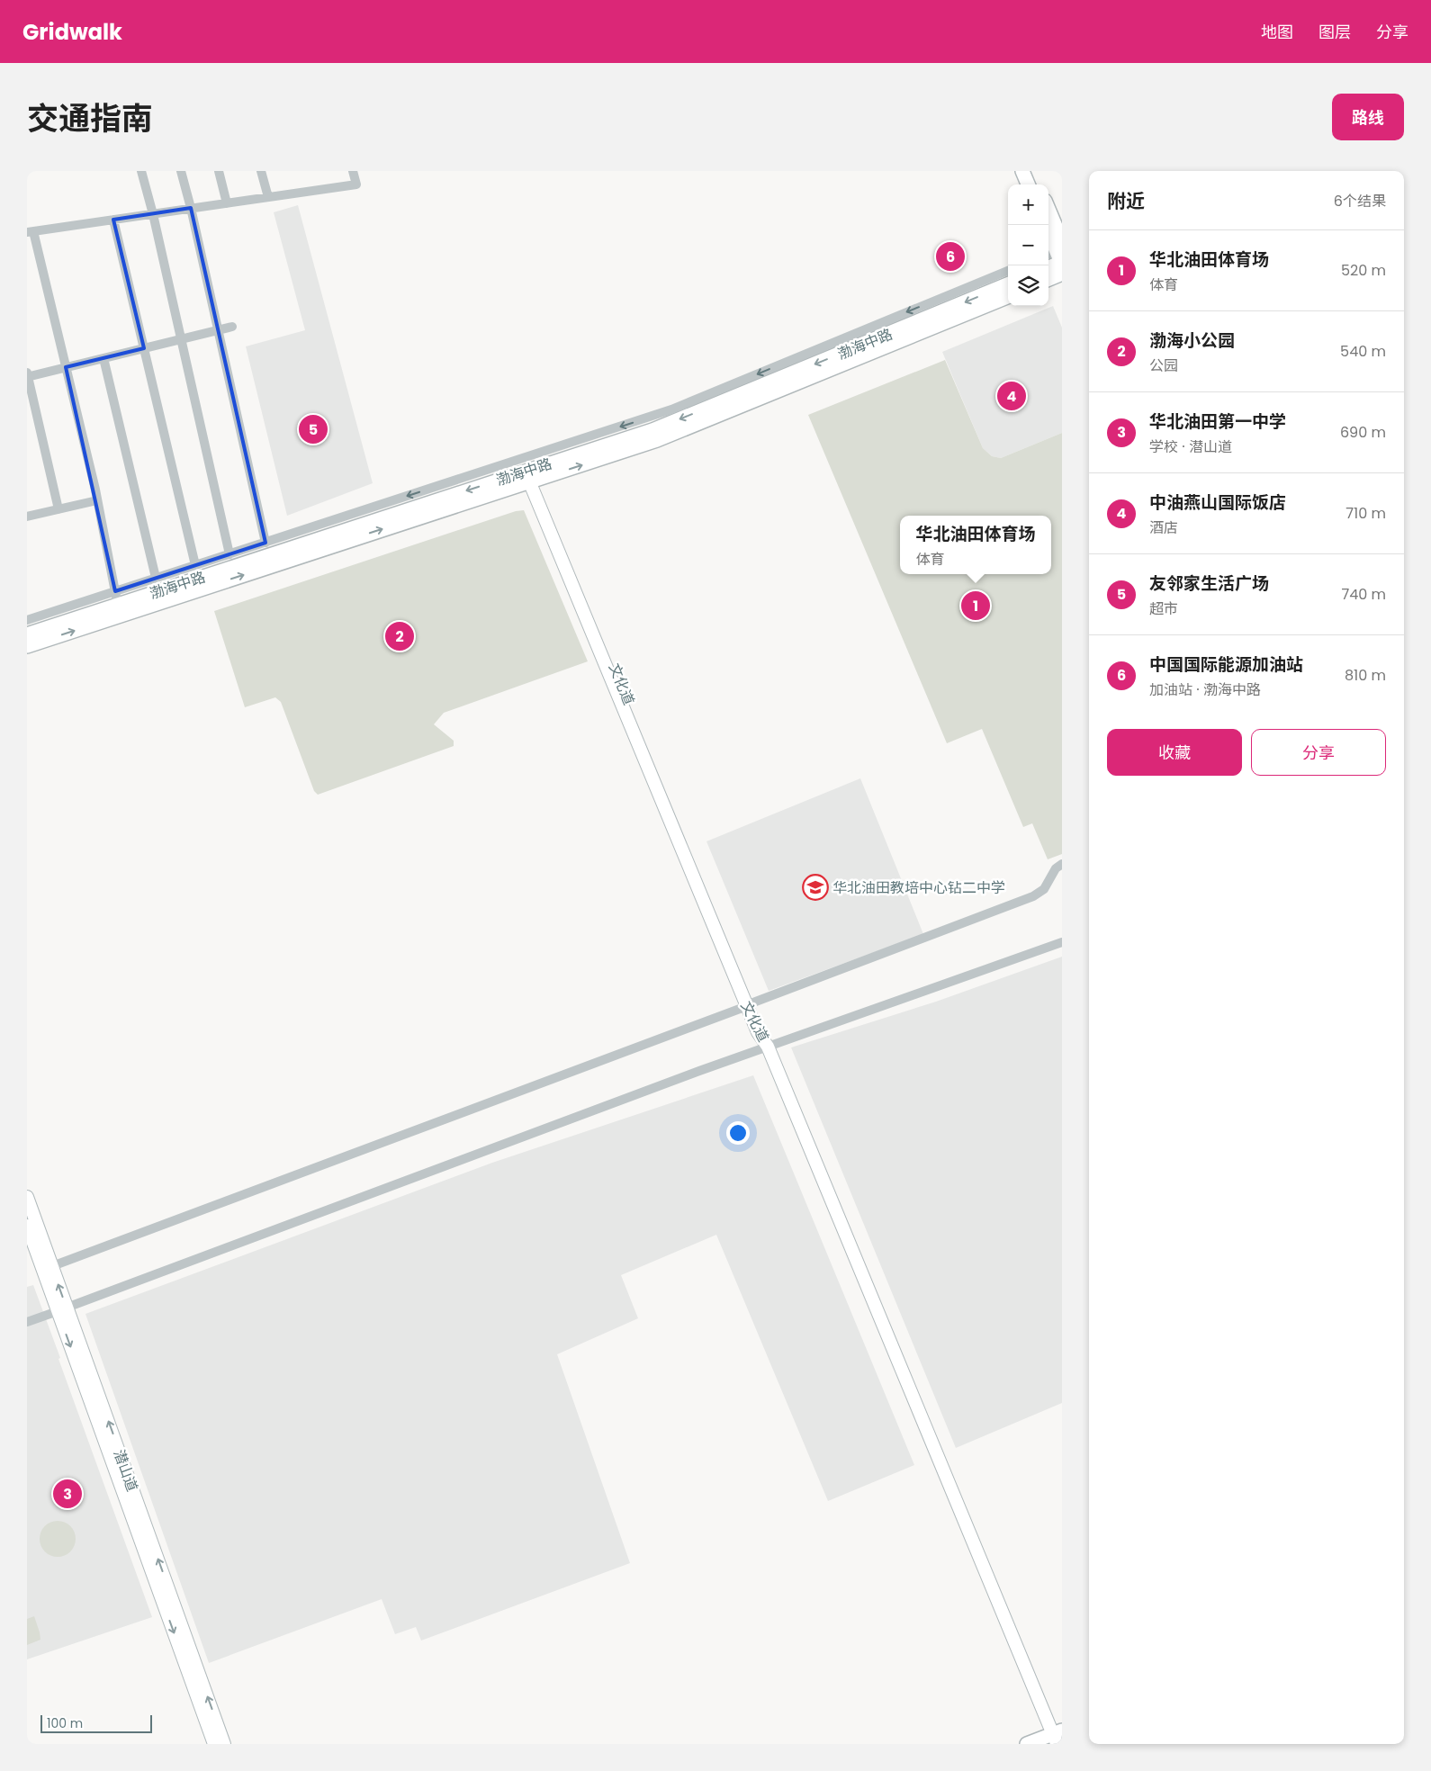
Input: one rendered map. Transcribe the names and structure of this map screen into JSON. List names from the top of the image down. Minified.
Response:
{"streets":{"main road":["渤海中路","文化道","潜山道"]},"crossings":[["渤海中路","文化道"]],"places":{"school or university":["华北油田教培中心钻二中学"]},"scale_bar":"100 m","page":{"header":"Gridwalk","nav":["地图","图层","分享"],"title":"交通指南","buttons":["路线",["收藏","分享"]],"heading":["附近","6个结果"],"map_buttons":["+","−"],"list":[{"mark":"1","name":"华北油田体育场","note":"体育","value":"520 m"},{"mark":"2","name":"渤海小公园","note":"公园","value":"540 m"},{"mark":"3","name":"华北油田第一中学","note":"学校 · 潜山道","value":"690 m"},{"mark":"4","name":"中油燕山国际饭店","note":"酒店","value":"710 m"},{"mark":"5","name":"友邻家生活广场","note":"超市","value":"740 m"},{"mark":"6","name":"中国国际能源加油站","note":"加油站 · 渤海中路","value":"810 m"}],"pins":["6","4","5","1","2","3"],"popup":["华北油田体育场","体育"],"scale":"100 m"}}
